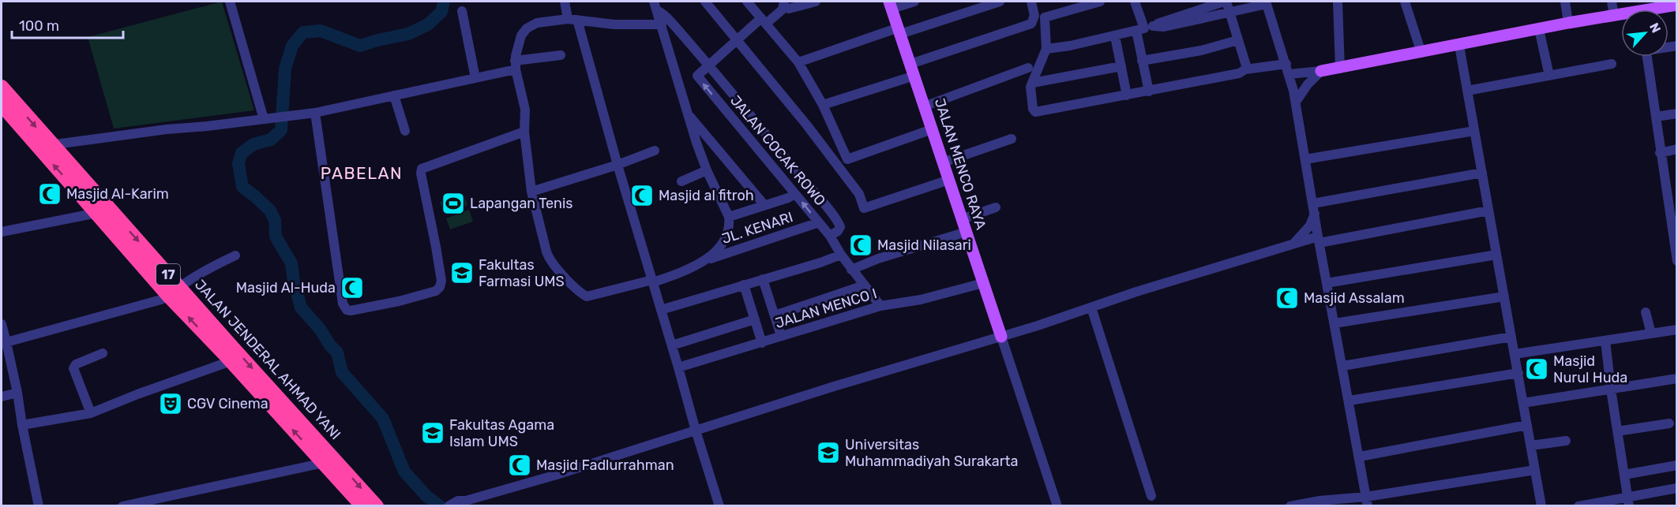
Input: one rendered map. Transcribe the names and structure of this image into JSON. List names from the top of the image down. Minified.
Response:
{"streets":{"highway":["17","JALAN JENDERAL AHMAD YANI"],"main road":["JALAN MENCO RAYA"],"street":["JALAN COCAK ROWO","JL. KENARI","JALAN MENCO I"]},"crossings":[["JALAN COCAK ROWO","JL. KENARI"],["JALAN MENCO RAYA","JALAN MENCO I"]],"districts":["PABELAN"],"places":{"mosque":["Masjid Al-Karim","Masjid al fitroh","Masjid Nilasari","Masjid Al-Huda","Masjid Assalam","Masjid Nurul Huda","Masjid Fadlurrahman"],"sports":["Lapangan Tenis"],"school or university":["Fakultas Farmasi UMS","Fakultas Agama Islam UMS","Universitas Muhammadiyah Surakarta"],"theatre":["CGV Cinema"]},"scale_bar":"100 m","north":"top right"}
